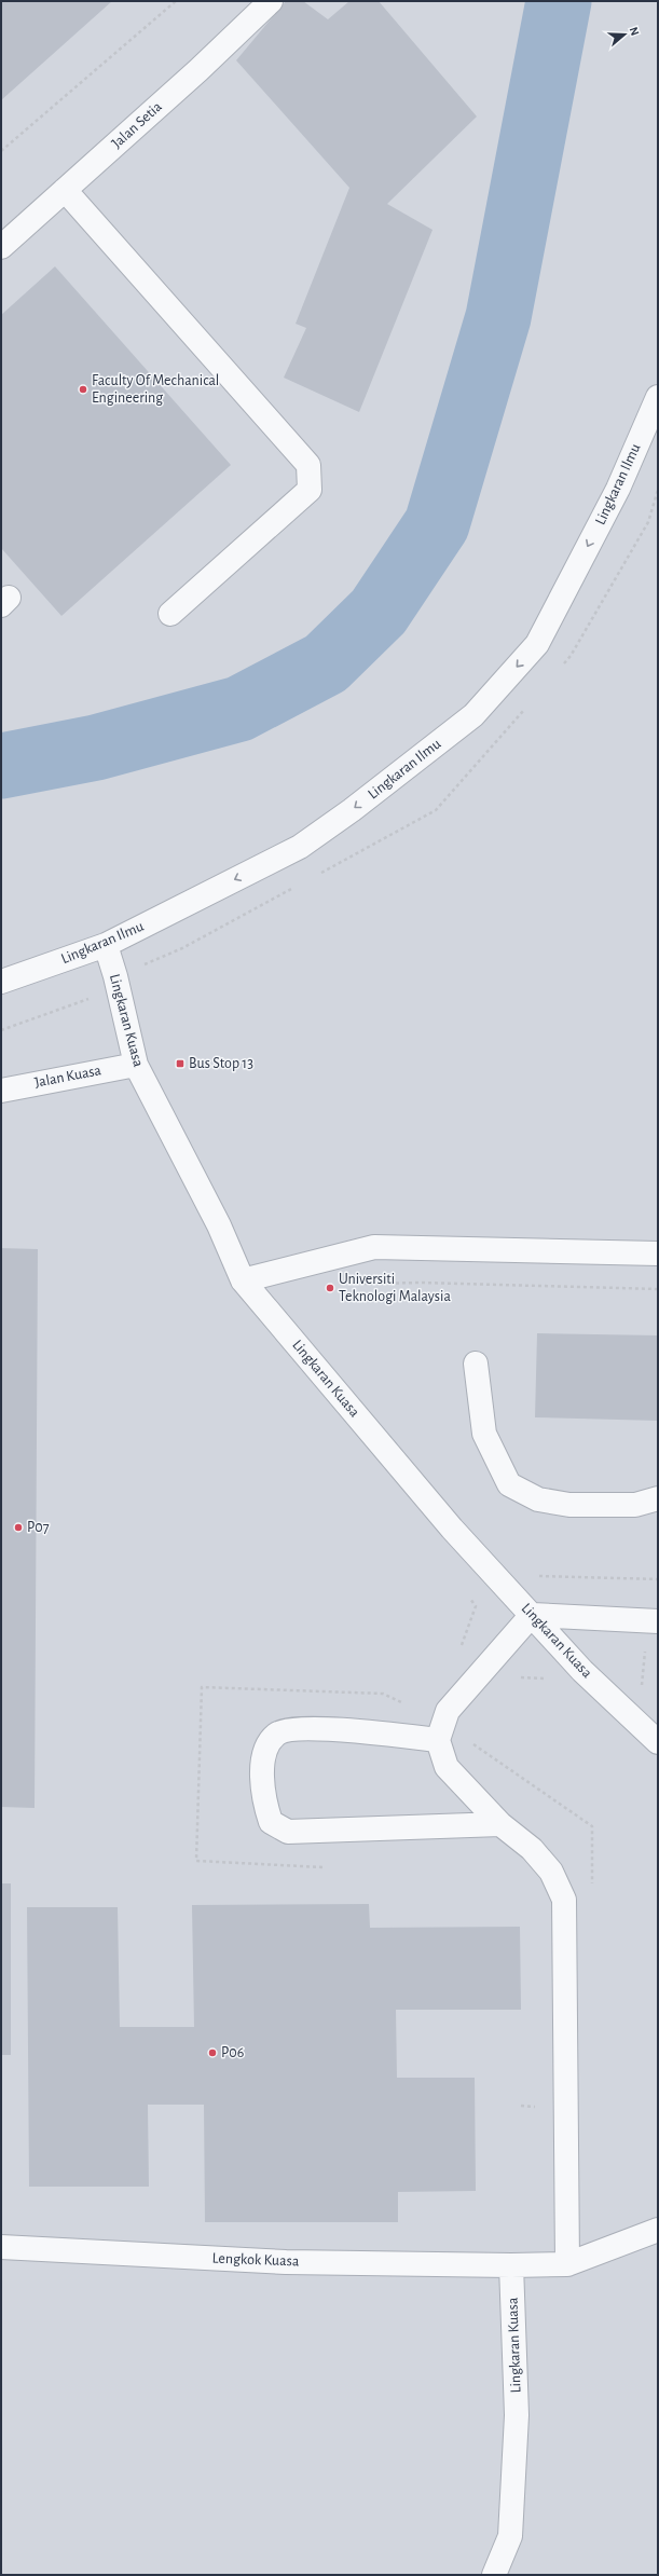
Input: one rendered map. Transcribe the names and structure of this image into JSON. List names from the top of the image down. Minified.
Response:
{"streets":{"street":["Jalan Setia","Lingkaran Ilmu","Lingkaran Kuasa","Jalan Kuasa","Lengkok Kuasa"]},"crossings":[["Lingkaran Ilmu","Lingkaran Kuasa"],["Lingkaran Kuasa","Jalan Kuasa"],["Lingkaran Kuasa","Lengkok Kuasa"]],"one_way":["Lingkaran Ilmu"],"places":{"other":["Faculty Of Mechanical Engineering","Universiti Teknologi Malaysia","P07","P06"],"transit":["Bus Stop 13"]},"north":"right"}
